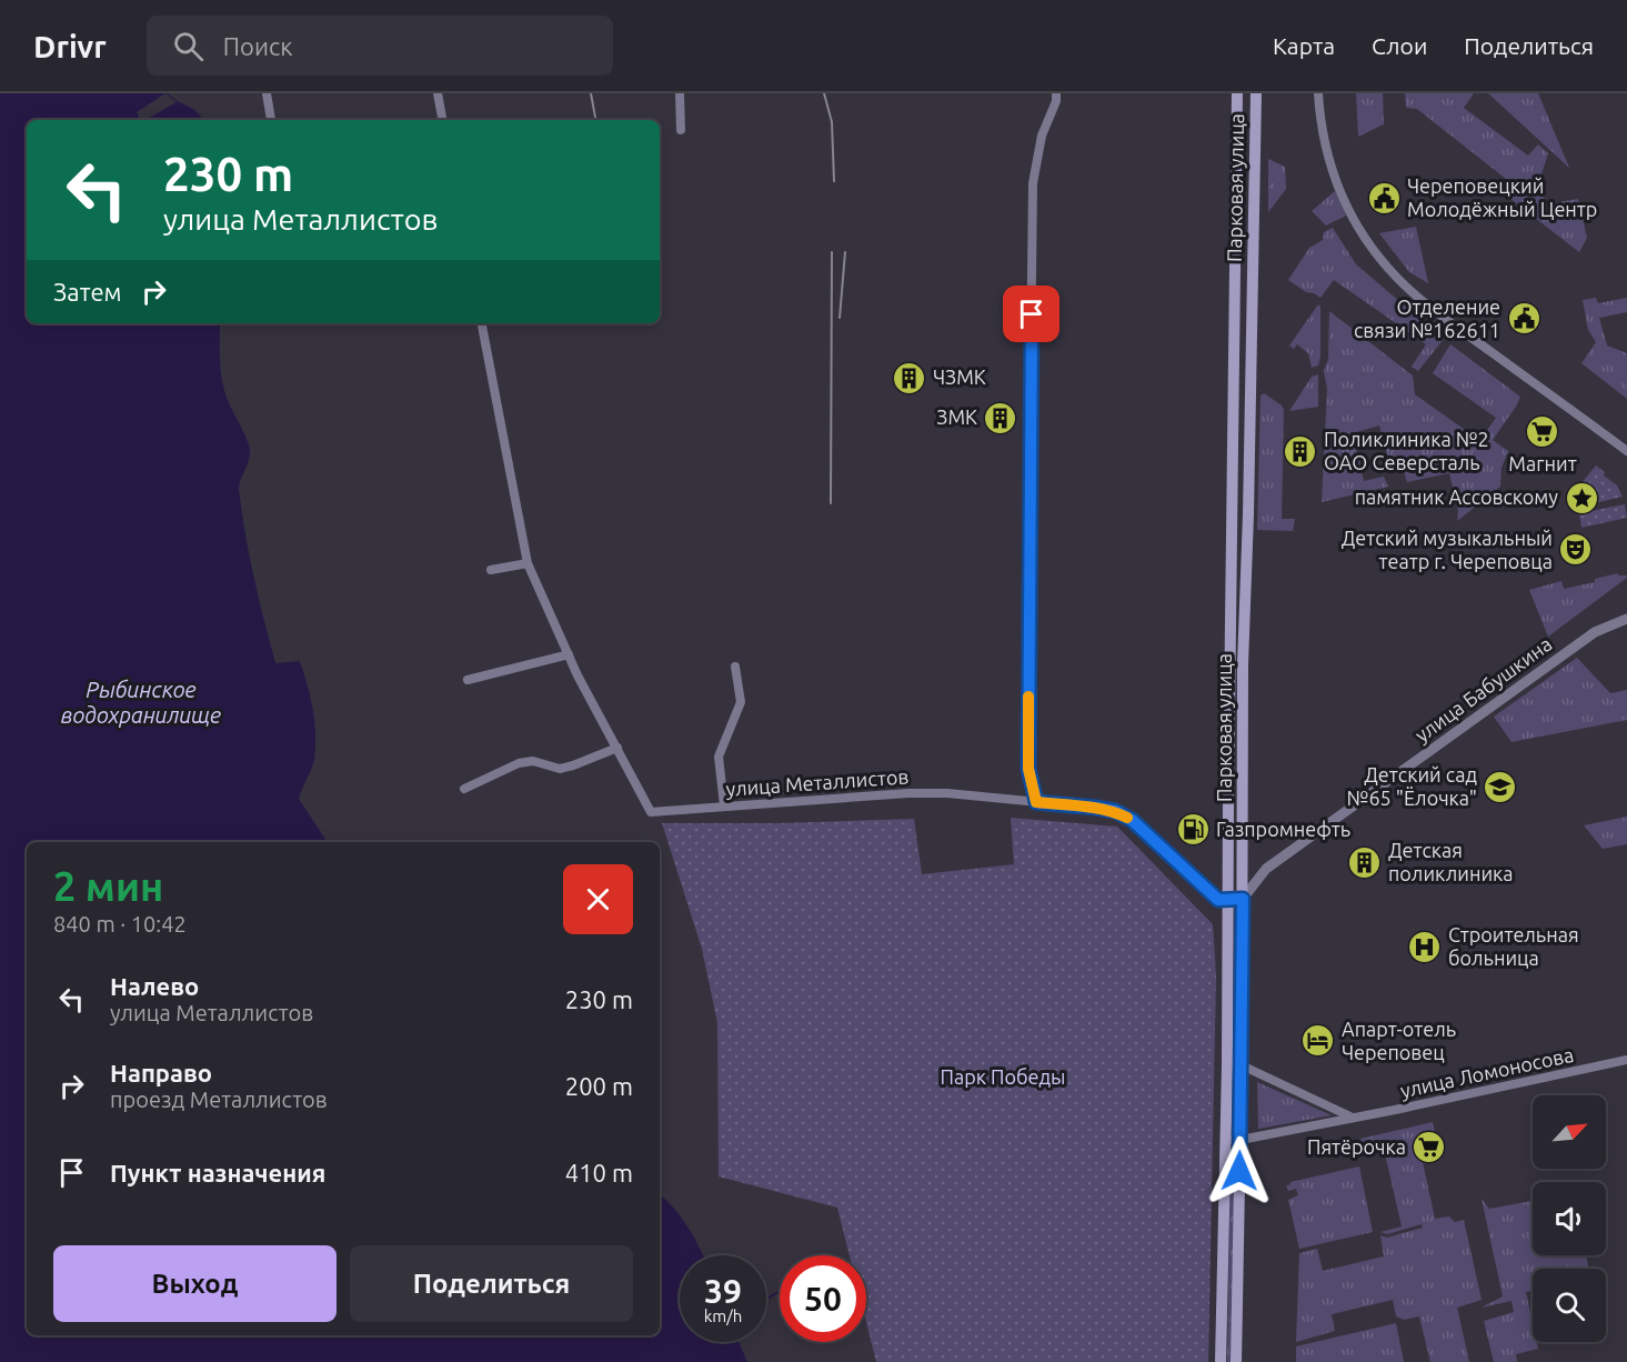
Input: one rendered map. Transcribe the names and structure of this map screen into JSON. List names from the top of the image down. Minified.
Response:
{"streets":{"main road":["Парковая улица"],"street":["улица Бабушкина","улица Металлистов","улица Ломоносова"]},"crossings":[["Парковая улица","улица Бабушкина"],["Парковая улица","улица Металлистов"],["Парковая улица","улица Ломоносова"]],"water":["Рыбинское водохранилище"],"parks":["Парк Победы"],"places":{"public building":["Череповецкий Молодёжный Центр","Отделение связи №162611"],"building":["ЧЗМК","ЗМК","Поликлиника №2 ОАО Северсталь","Детская поликлиника"],"supermarket":["Магнит","Пятёрочка"],"place":["памятник Ассовскому"],"theatre":["Детский музыкальный театр г. Череповца"],"school or university":["Детский сад №65 \"Ёлочка\""],"fuel station":["Газпромнефть"],"hospital":["Строительная больница"],"hotel":["Апарт-отель Череповец"]},"north":"top right","page":{"header":"Drivr","search":"Поиск","nav":["Карта","Слои","Поделиться"],"turn":["230 m","улица Металлистов"],"then":"Затем","heading":["2 мин","840 m · 10:42"],"list":[{"name":"Налево","note":"улица Металлистов","value":"230 m"},{"name":"Направо","note":"проезд Металлистов","value":"200 m"},{"name":"Пункт назначения","value":"410 m"}],"buttons":["Выход","Поделиться"],"speed":"39 km/h","limit":"50"}}
